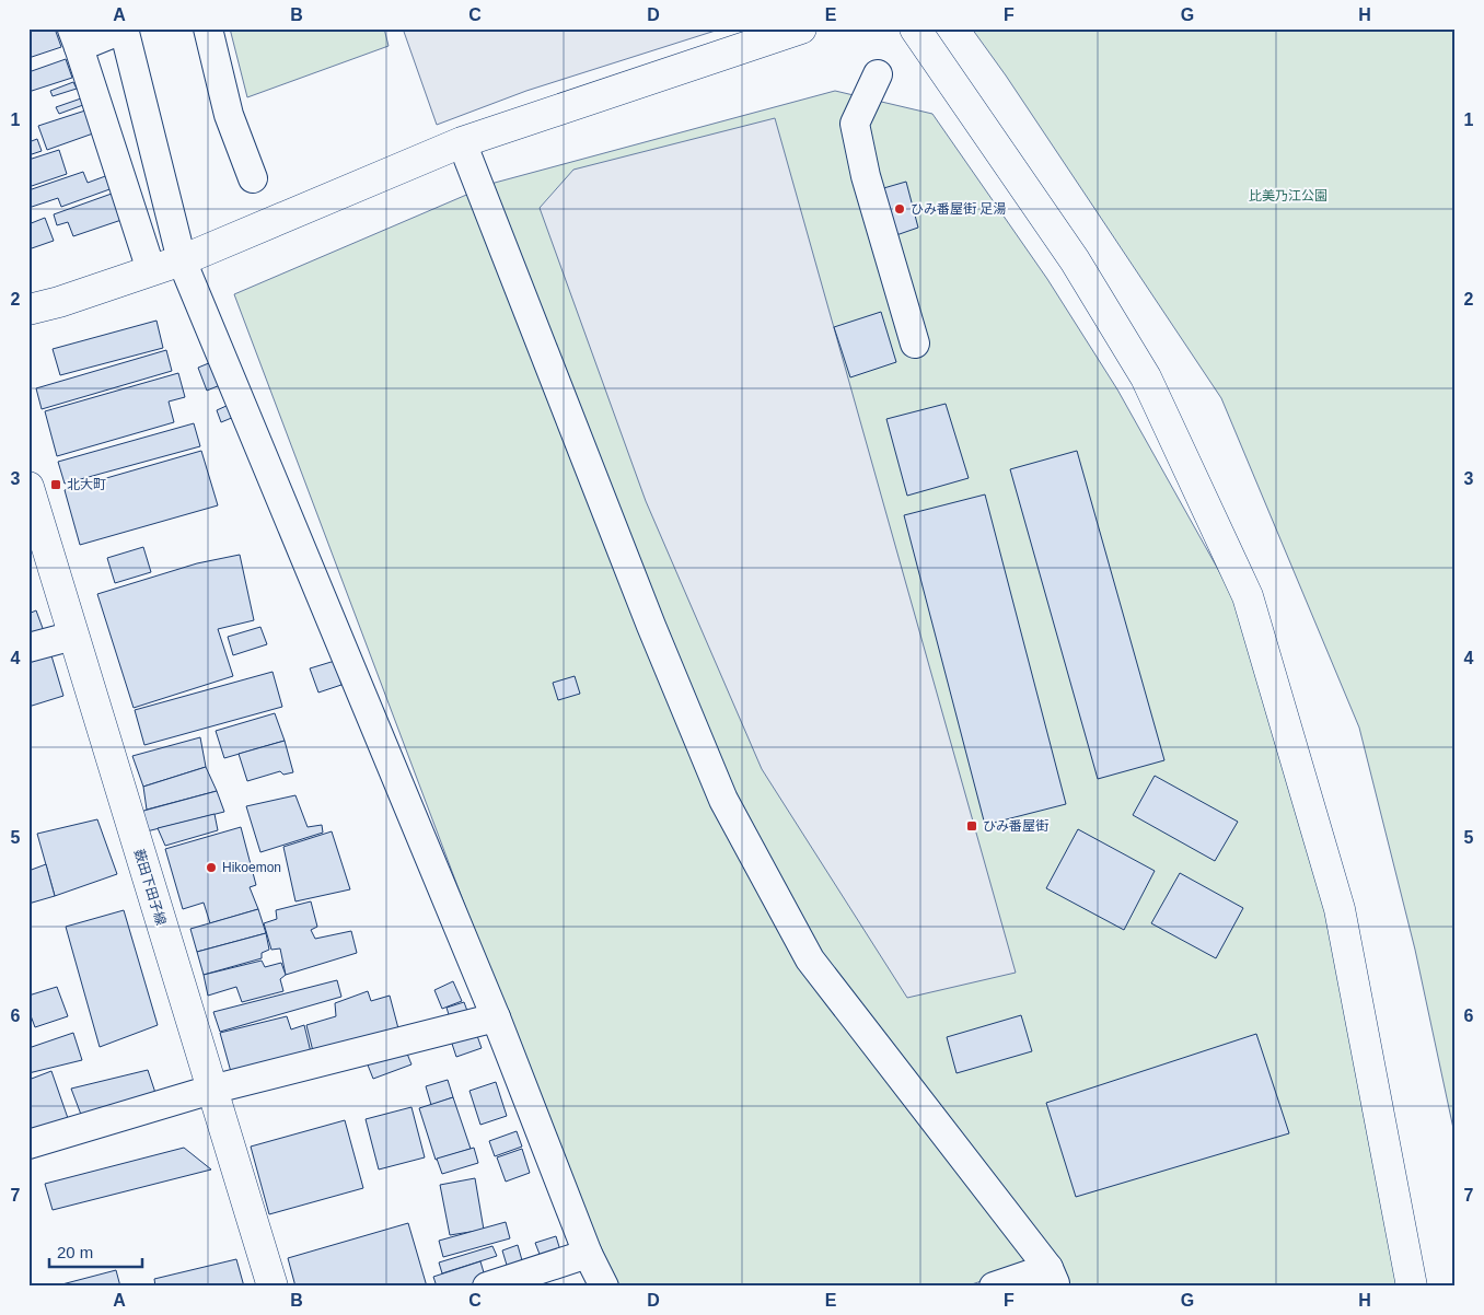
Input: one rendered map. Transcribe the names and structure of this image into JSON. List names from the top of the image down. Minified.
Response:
{"streets":{"street":["薮田下田子線"]},"parks":["比美乃江公園"],"places":{"other":["ひみ番屋街 足湯","Hikoemon"],"transit":["北大町","ひみ番屋街"]},"scale_bar":"20 m","grid":{"columns":["A","B","C","D","E","F","G","H"],"rows":["1","2","3","4","5","6","7"]}}
